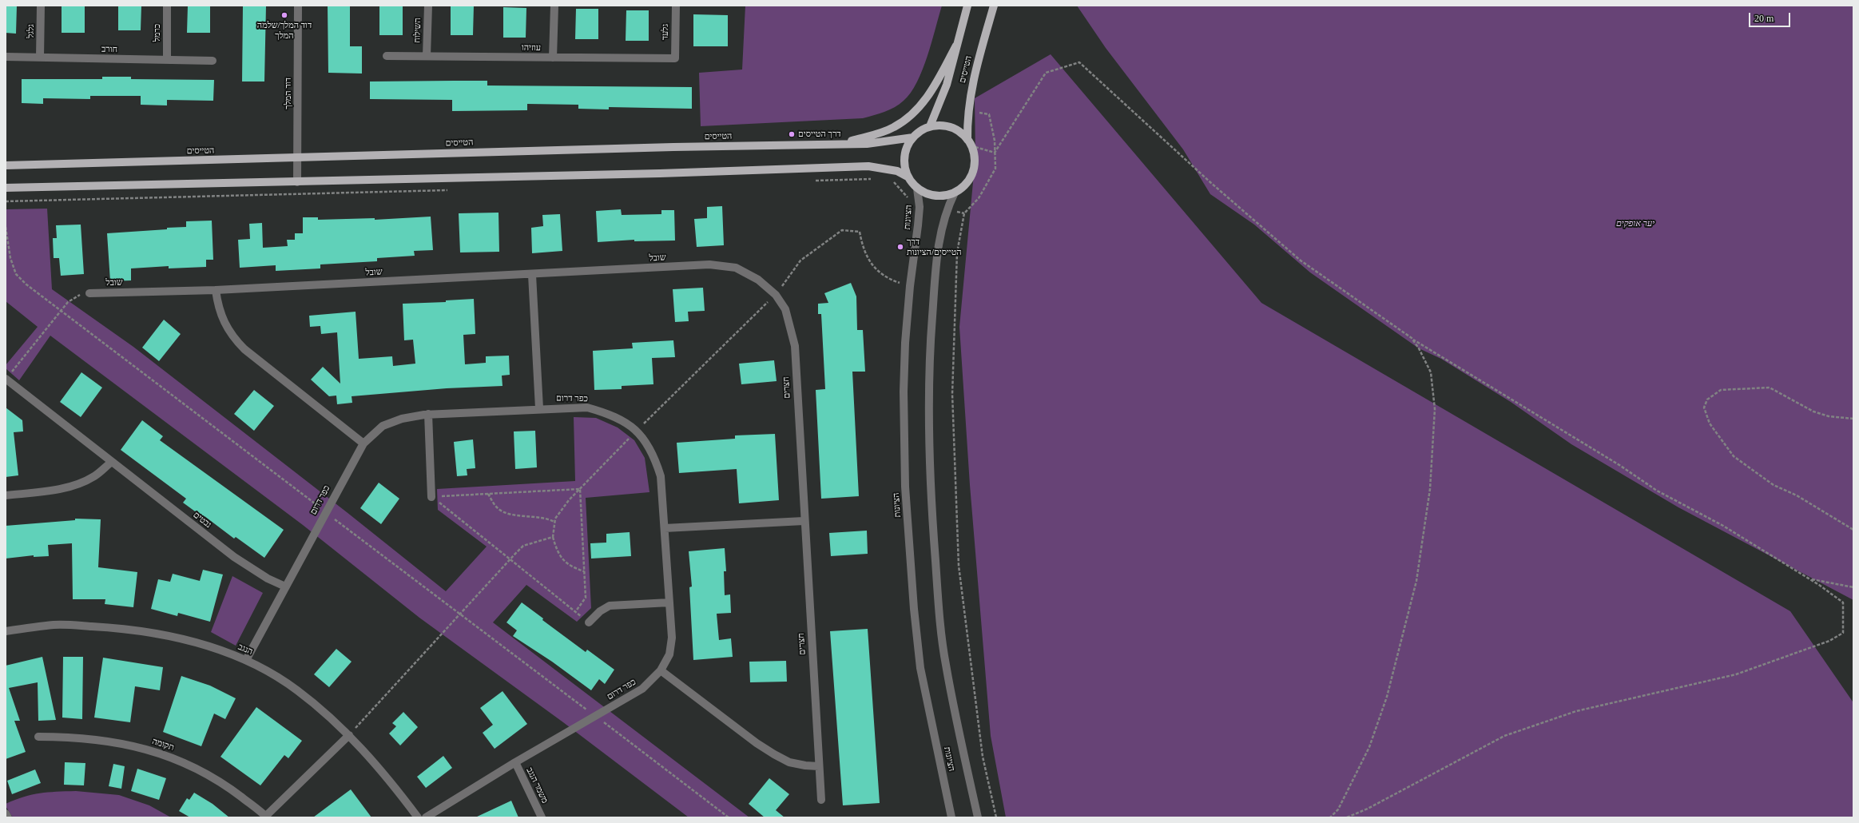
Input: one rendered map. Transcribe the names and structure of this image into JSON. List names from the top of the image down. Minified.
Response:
{"streets":{"main road":["הטייסים"],"street":["השילוח","גלגל","גלעד","כרמל","עוזיהו","חורב","דוד המלך","הציונות","שובל","חצרים","כפר דרום","נבטים","הנגב","תקומה","משמר הנגב"]},"crossings":[["השילוח","עוזיהו"],["גלגל","חורב"],["גלעד","עוזיהו"],["כרמל","חורב"],["הטייסים","דוד המלך"],["הטייסים","הציונות"],["שובל","חצרים"],["כפר דרום","נבטים"],["כפר דרום","הנגב"],["כפר דרום","משמר הנגב"],["הנגב","תקומה"]],"parks":["יער אופקים"],"places":["דוד המלך/שלמה המלך","דרך הטייסים","דרך הטייסים/הציונות"],"scale_bar":"20 m"}
